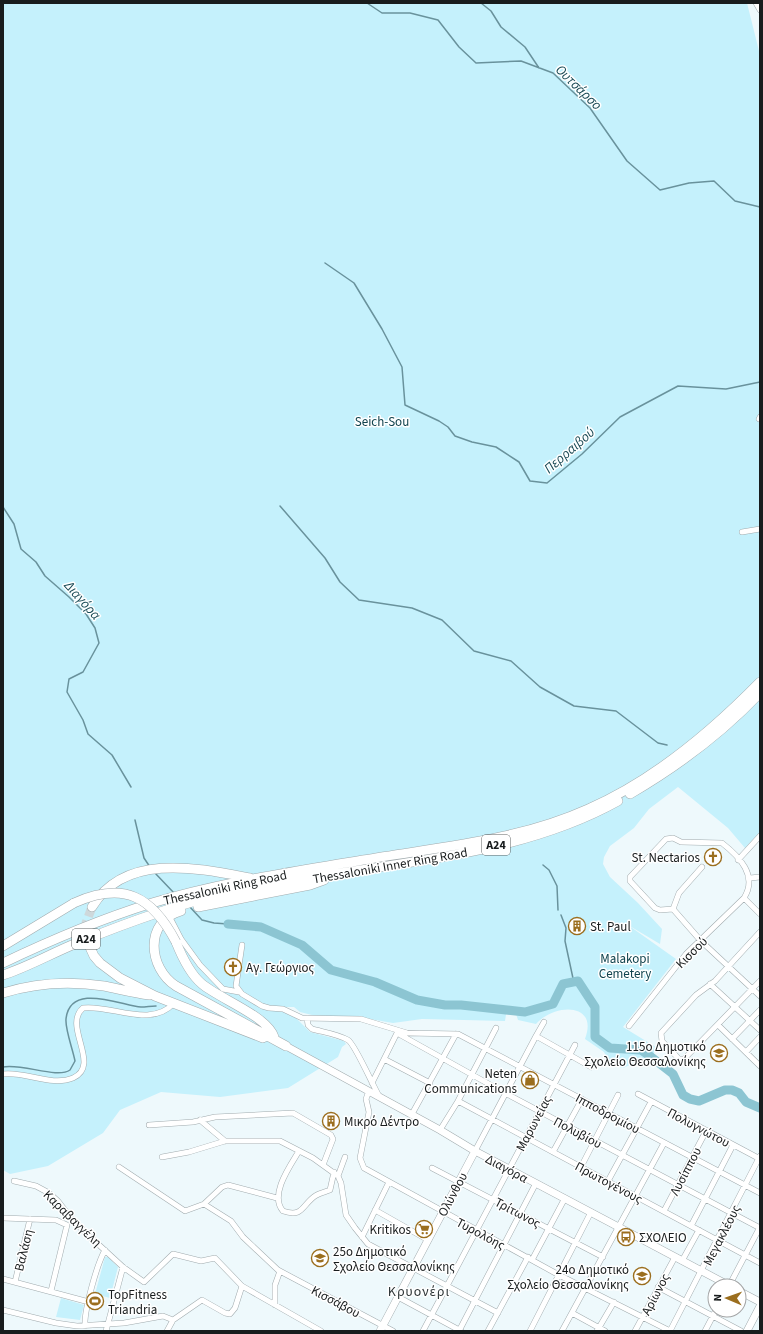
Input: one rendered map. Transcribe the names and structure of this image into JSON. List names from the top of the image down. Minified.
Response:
{"streets":{"highway":["Α24","Thessaloniki Inner Ring Road","Thessaloniki Ring Road"],"main road":["Διαγόρα","Ολύνθου"],"street":["Κισσού","Ιπποδρομίου","Μαρωνείας","Πολυγνώτου","Πολυβίου","Λυσίππου","Πρωτογένους","Τρίτωνος","Καραβαγγέλη","Τυρολόης","Μεγακλέους","Βαλάση","Αρίωνος","Κισσάβου"]},"crossings":[["Thessaloniki Inner Ring Road","Thessaloniki Ring Road"],["Ιπποδρομίου","Μαρωνείας"],["Ιπποδρομίου","Λυσίππου"],["Ιπποδρομίου","Ολύνθου"],["Ιπποδρομίου","Μεγακλέους"],["Μαρωνείας","Πολυβίου"],["Μαρωνείας","Διαγόρα"],["Μαρωνείας","Πρωτογένους"],["Μαρωνείας","Τρίτωνος"],["Μαρωνείας","Τυρολόης"],["Πολυγνώτου","Λυσίππου"],["Πολυγνώτου","Μεγακλέους"],["Πολυβίου","Λυσίππου"],["Πολυβίου","Ολύνθου"],["Πολυβίου","Μεγακλέους"],["Διαγόρα","Ολύνθου"],["Διαγόρα","Τυρολόης"],["Διαγόρα","Μεγακλέους"],["Διαγόρα","Αρίωνος"],["Λυσίππου","Πρωτογένους"],["Πρωτογένους","Ολύνθου"],["Πρωτογένους","Μεγακλέους"],["Ολύνθου","Τρίτωνος"],["Ολύνθου","Τυρολόης"],["Ολύνθου","Κισσάβου"],["Τυρολόης","Μεγακλέους"],["Τυρολόης","Αρίωνος"]],"districts":["Κρυονέρι"],"water":["Ουτσάρσο","Περραιβού","Διαγόρα"],"parks":["Seich-Sou","Malakopi Cemetery"],"places":{"church":["St. Nectarios","Αγ. Γεώργιος"],"building":["St. Paul","Μικρό Δέντρο"],"school or university":["115o Δημοτικό Σχολείο Θεσσαλονίκης","25ο Δημοτικό Σχολείο Θεσσαλονίκης","24ο Δημοτικό Σχολείο Θεσσαλονίκης"],"shop":["Neten Communications"],"supermarket":["Kritikos"],"bus stop":["ΣΧΟΛΕΙΟ"],"sports":["TopFitness Triandria"]},"north":"left"}
